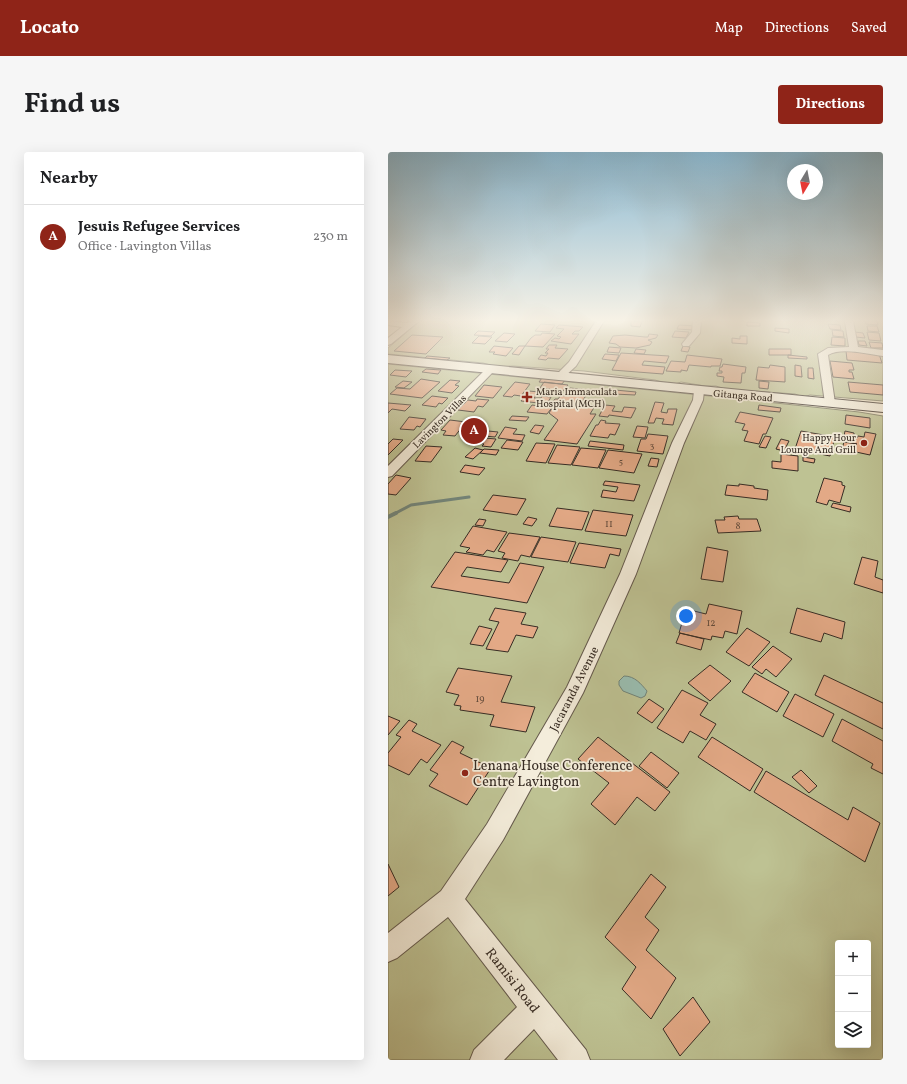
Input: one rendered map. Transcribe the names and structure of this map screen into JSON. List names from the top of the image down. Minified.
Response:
{"streets":{"main road":["Gitanga Road"],"street":["Lavington Villas","Jacaranda Avenue","Ramisi Road"]},"crossings":[["Gitanga Road","Lavington Villas"],["Gitanga Road","Jacaranda Avenue"],["Jacaranda Avenue","Ramisi Road"]],"places":{"health":["Maria Immaculata Hospital (MCH)"],"other":["Happy Hour Lounge And Grill","Lenana House Conference Centre Lavington"]},"house_numbers":["3","5","11","8","12","19"],"north":"bottom","page":{"header":"Locato","nav":["Map","Directions","Saved"],"title":"Find us","buttons":"Directions","heading":"Nearby","list":[{"mark":"A","name":"Jesuis Refugee Services","note":"Office · Lavington Villas","value":"230 m"}],"pins":"A","map_buttons":["+","−"]}}
